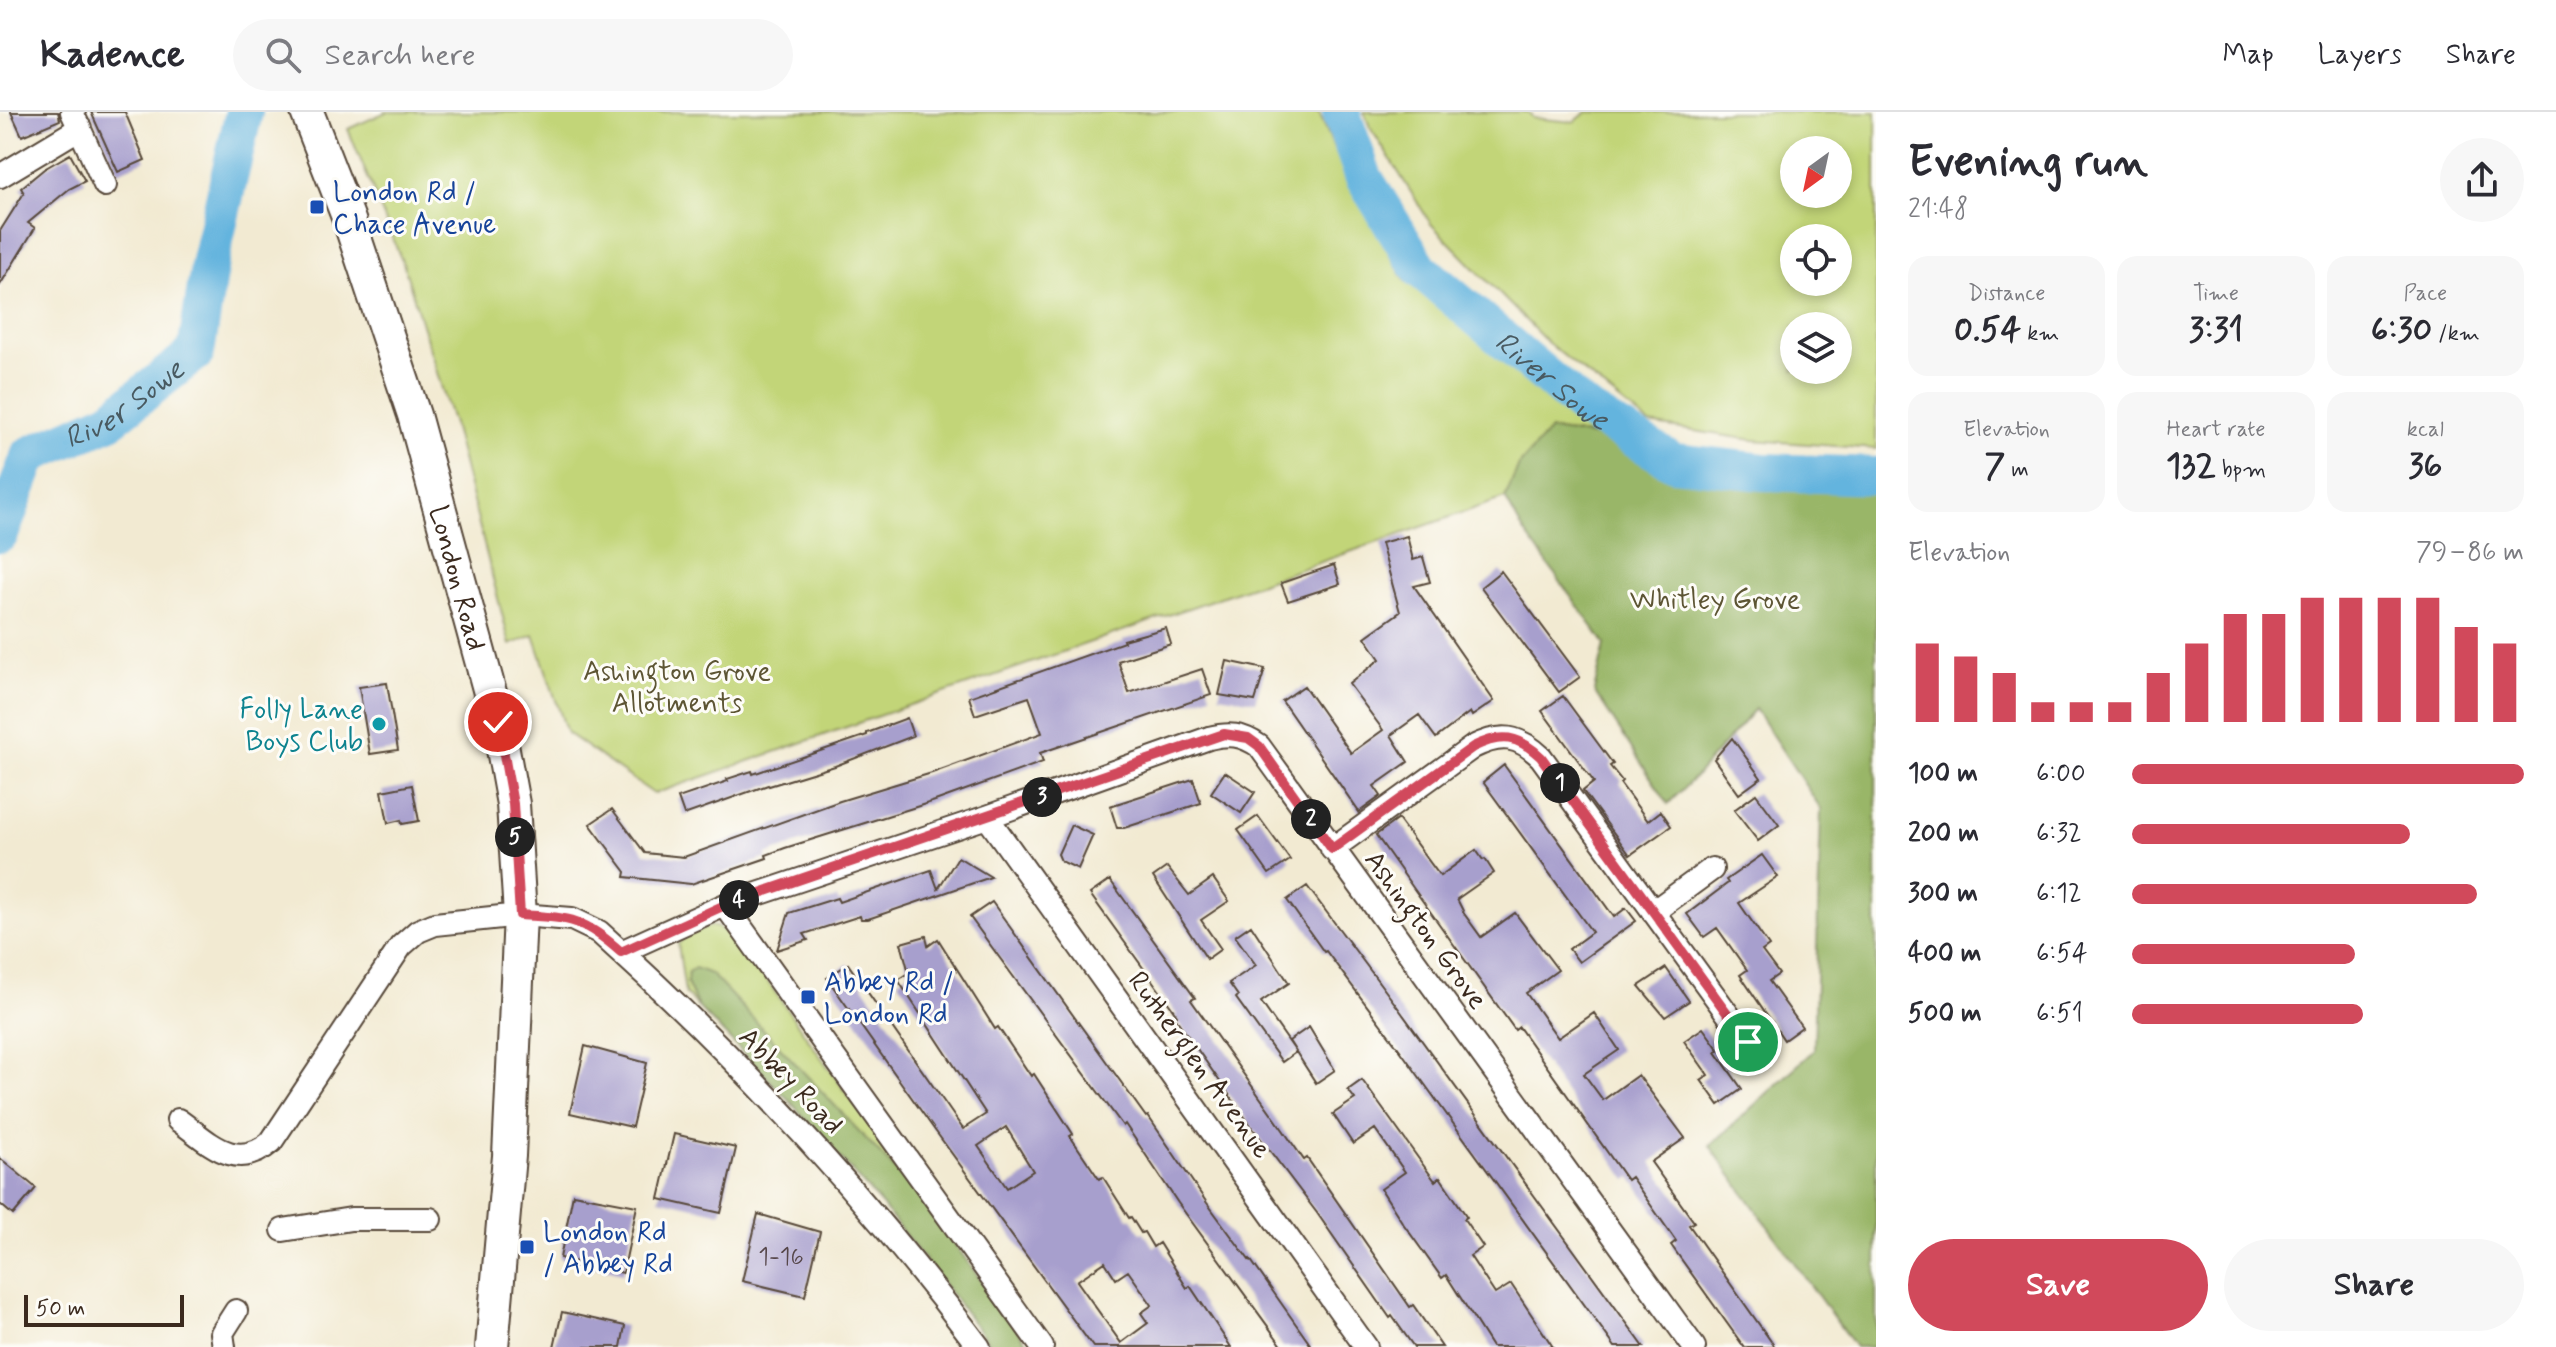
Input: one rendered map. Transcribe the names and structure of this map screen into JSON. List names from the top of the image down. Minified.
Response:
{"streets":{"main road":["London Road"],"street":["Ashington Grove","Rutherglen Avenue","Abbey Road"]},"crossings":[["London Road","Abbey Road"],["Ashington Grove","Rutherglen Avenue"],["Ashington Grove","Abbey Road"]],"water":["River Sowe"],"parks":["Whitley Grove","Ashington Grove Allotments"],"places":{"transit":["London Rd / Chace Avenue","Abbey Rd / London Rd","London Rd / Abbey Rd"],"other":["Folly Lane Boys Club"]},"house_numbers":["1-16"],"scale_bar":"50 m","north":"bottom left","page":{"header":"Kadence","search":"Search here","nav":["Map","Layers","Share"],"heading":["Evening run","21:48"],"stats":[["Distance","0.54 km"],["Time","3:31"],["Pace","6:30 /km"],["Elevation","7 m"],["Heart rate","132 bpm"],["kcal","36"]],"chart":["Elevation","79–86 m"],"list":[{"name":"100 m","note":"6:00"},{"name":"200 m","note":"6:32"},{"name":"300 m","note":"6:12"},{"name":"400 m","note":"6:54"},{"name":"500 m","note":"6:51"}],"pins":["1","3","2","5","4"],"buttons":["Save","Share"],"scale":"50 m"}}
